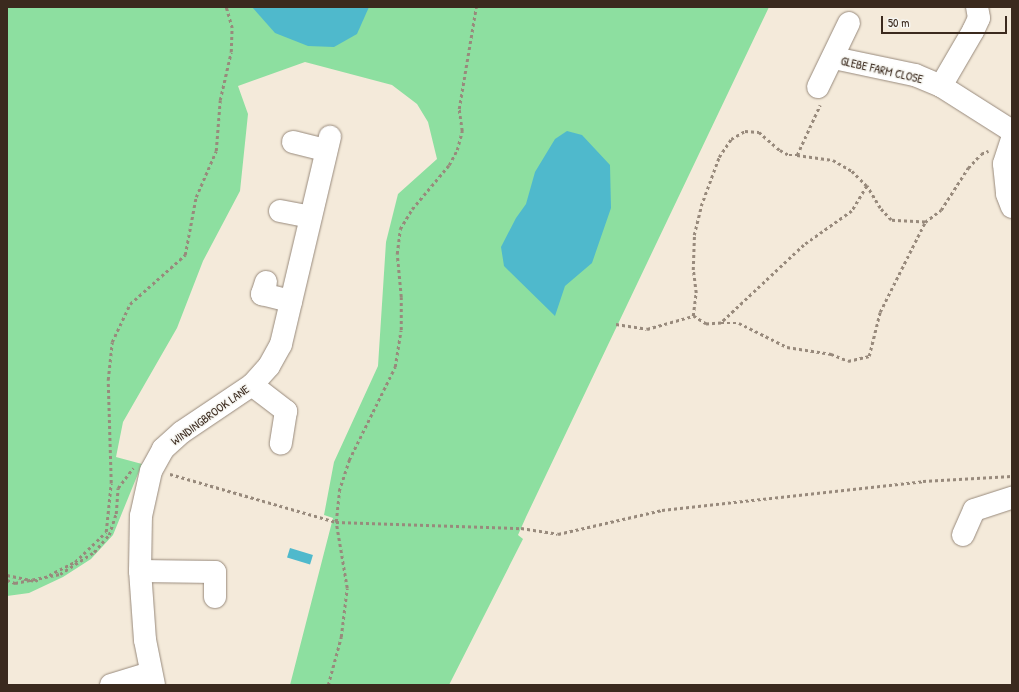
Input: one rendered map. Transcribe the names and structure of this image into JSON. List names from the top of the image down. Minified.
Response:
{"streets":{"street":["GLEBE FARM CLOSE","WINDINGBROOK LANE"]},"scale_bar":"50 m"}
